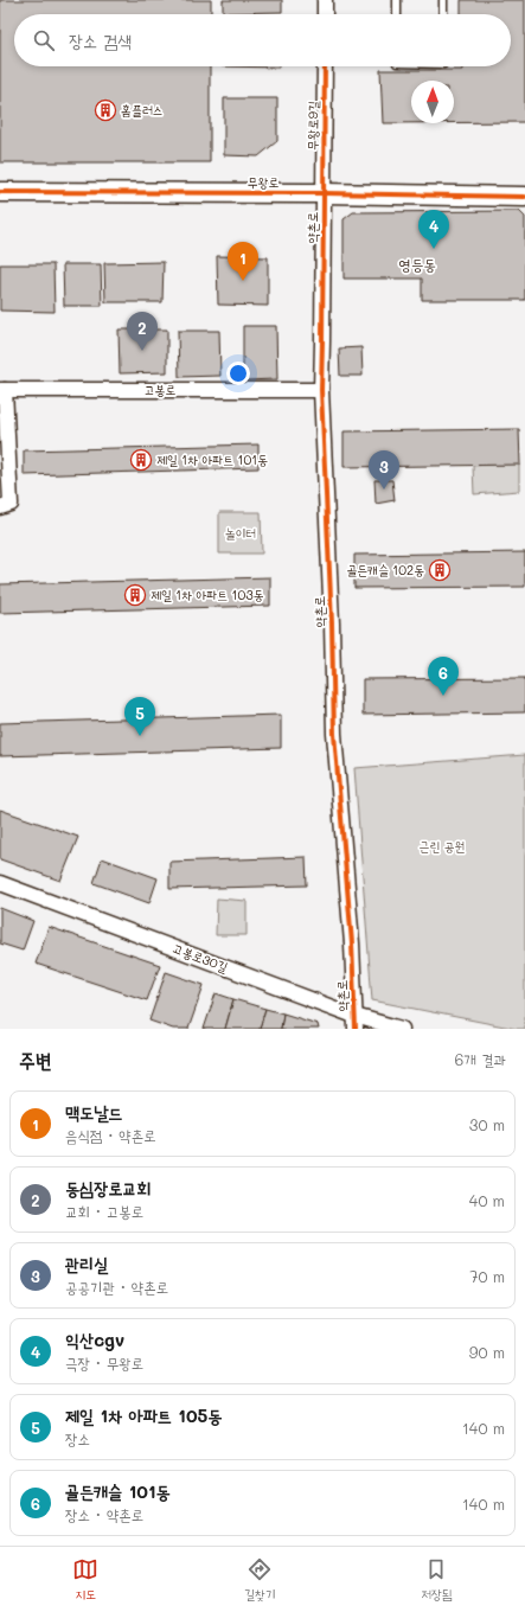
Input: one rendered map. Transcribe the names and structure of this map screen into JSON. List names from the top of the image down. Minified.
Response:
{"streets":{"street":["무왕로9길","무왕로","약촌로","고봉로","고봉로30길"]},"crossings":[["무왕로9길","무왕로"],["무왕로9길","약촌로"],["무왕로","약촌로"],["약촌로","고봉로"],["약촌로","고봉로30길"]],"districts":["영등동"],"parks":["놀이터","근린 공원"],"places":{"building":["홈플러스","제일 1차 아파트 101동","골든캐슬 102동","제일 1차 아파트 103동"]},"north":"top","page":{"search":"장소 검색","pins":["4","1","2","3","6","5"],"heading":["주변","6개 결과"],"list":[{"mark":"1","name":"맥도날드","note":"음식점 · 약촌로","value":"30 m"},{"mark":"2","name":"동심장로교회","note":"교회 · 고봉로","value":"40 m"},{"mark":"3","name":"관리실","note":"공공기관 · 약촌로","value":"70 m"},{"mark":"4","name":"익산cgv","note":"극장 · 무왕로","value":"90 m"},{"mark":"5","name":"제일 1차 아파트 105동","note":"장소","value":"140 m"},{"mark":"6","name":"골든캐슬 101동","note":"장소 · 약촌로","value":"140 m"}],"nav":["지도","길찾기","저장됨"]}}
